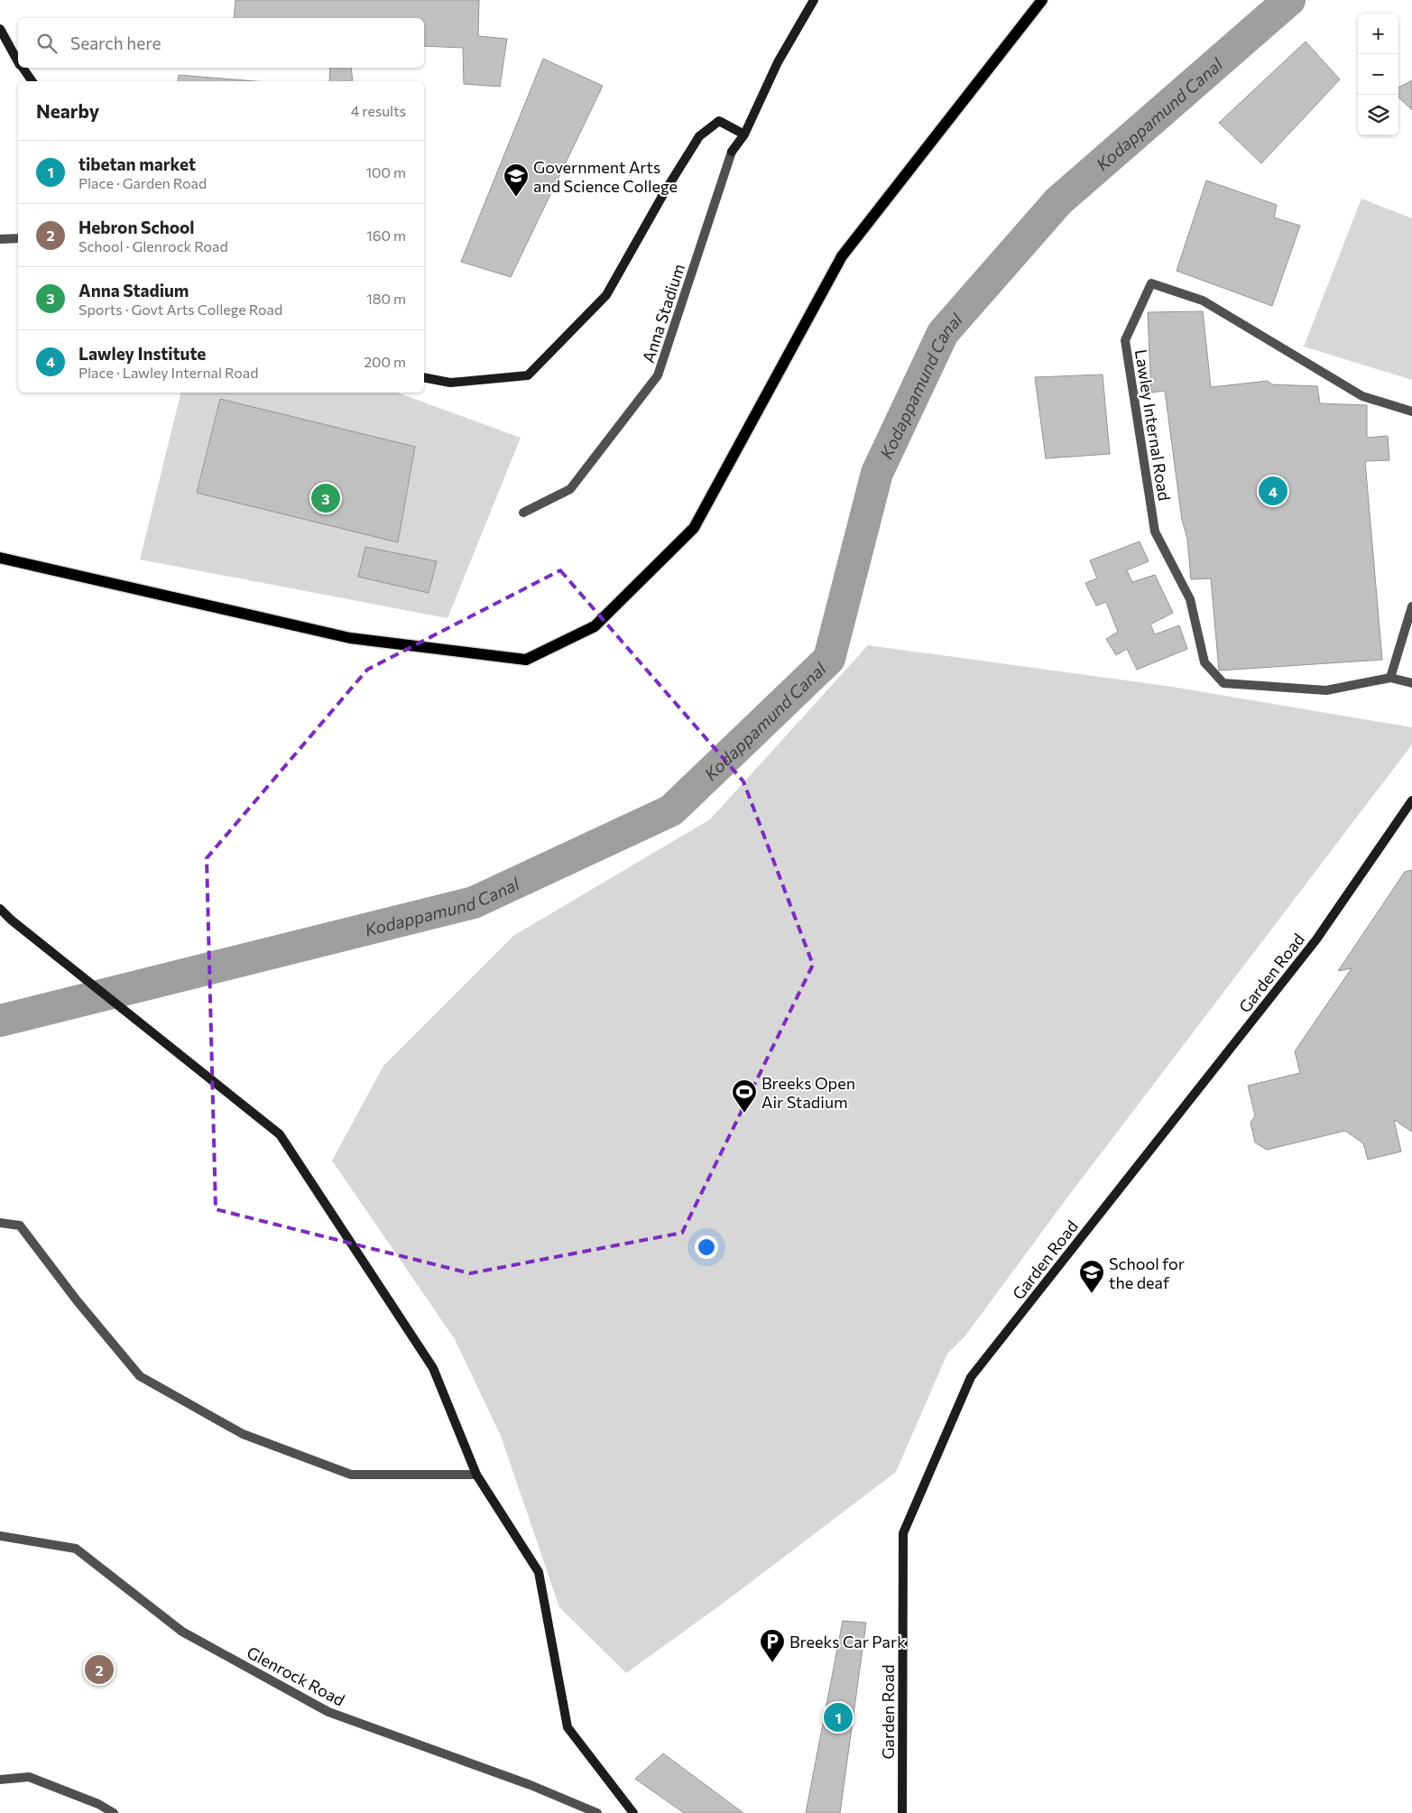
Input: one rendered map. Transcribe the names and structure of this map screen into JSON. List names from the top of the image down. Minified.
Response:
{"streets":{"street":["Anna Stadium","Lawley Internal Road","Garden Road","Glenrock Road"]},"water":["Kodappamund Canal"],"places":{"school or university":["Government Arts and Science College","School for the deaf"],"sports":["Breeks Open Air Stadium"],"parking":["Breeks Car Park"]},"page":{"map_buttons":["+","−"],"search":"Search here","heading":["Nearby","4 results"],"list":[{"mark":"1","name":"tibetan market","note":"Place · Garden Road","value":"100 m"},{"mark":"2","name":"Hebron School","note":"School · Glenrock Road","value":"160 m"},{"mark":"3","name":"Anna Stadium","note":"Sports · Govt Arts College Road","value":"180 m"},{"mark":"4","name":"Lawley Institute","note":"Place · Lawley Internal Road","value":"200 m"}],"pins":["4","3","2","1"]}}
